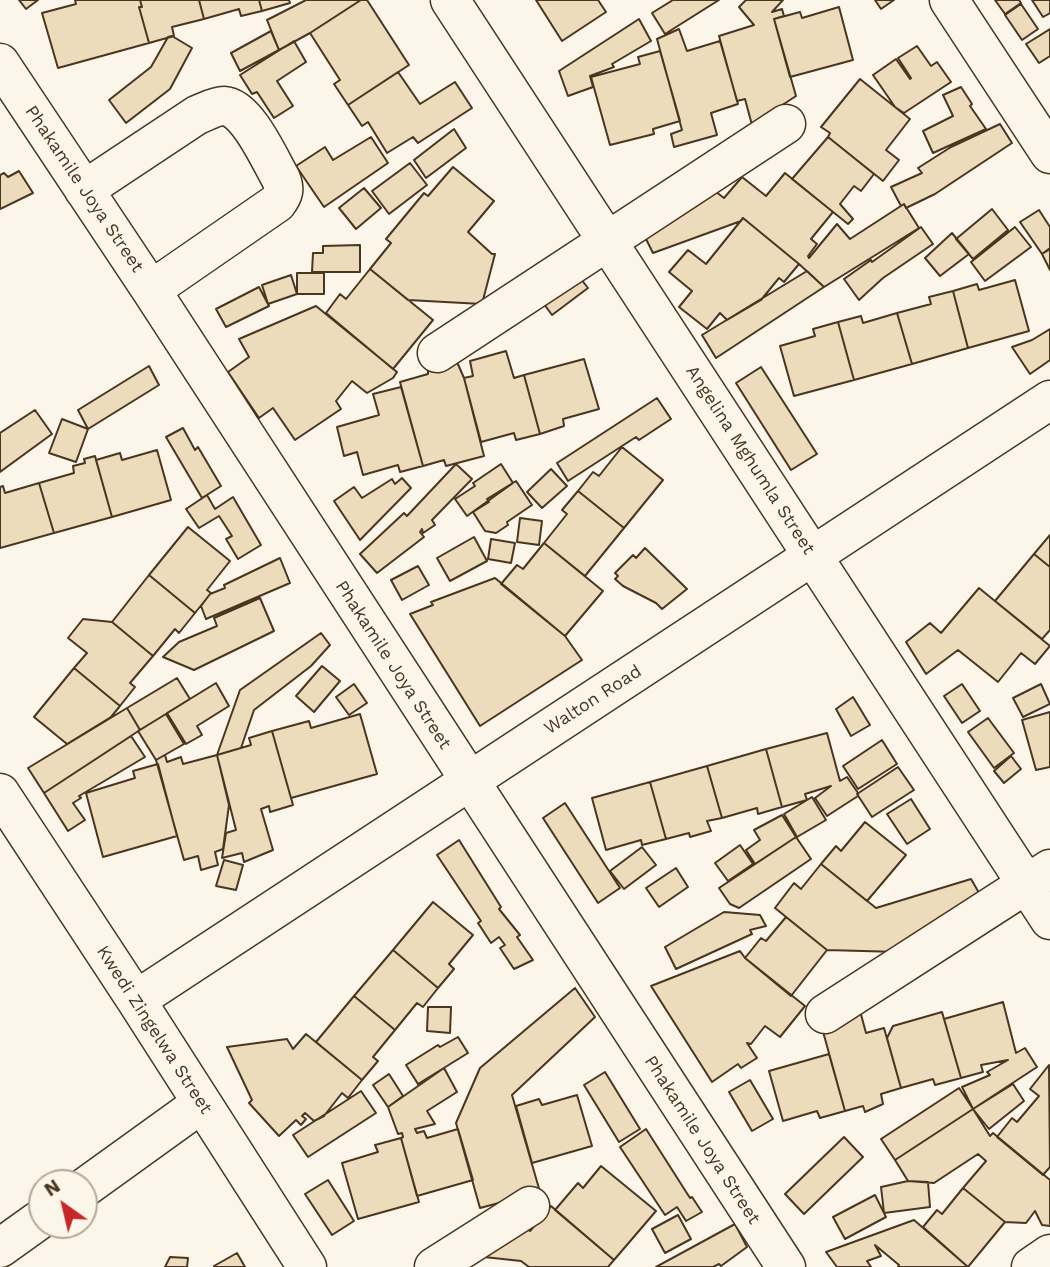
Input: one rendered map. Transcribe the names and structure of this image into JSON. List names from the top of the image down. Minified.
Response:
{"streets":{"street":["Phakamile Joya Street","Angelina Mghumla Street","Walton Road","Kwedi Zingelwa Street"]},"crossings":[["Phakamile Joya Street","Walton Road"],["Angelina Mghumla Street","Walton Road"],["Walton Road","Kwedi Zingelwa Street"]],"north":"top left"}
